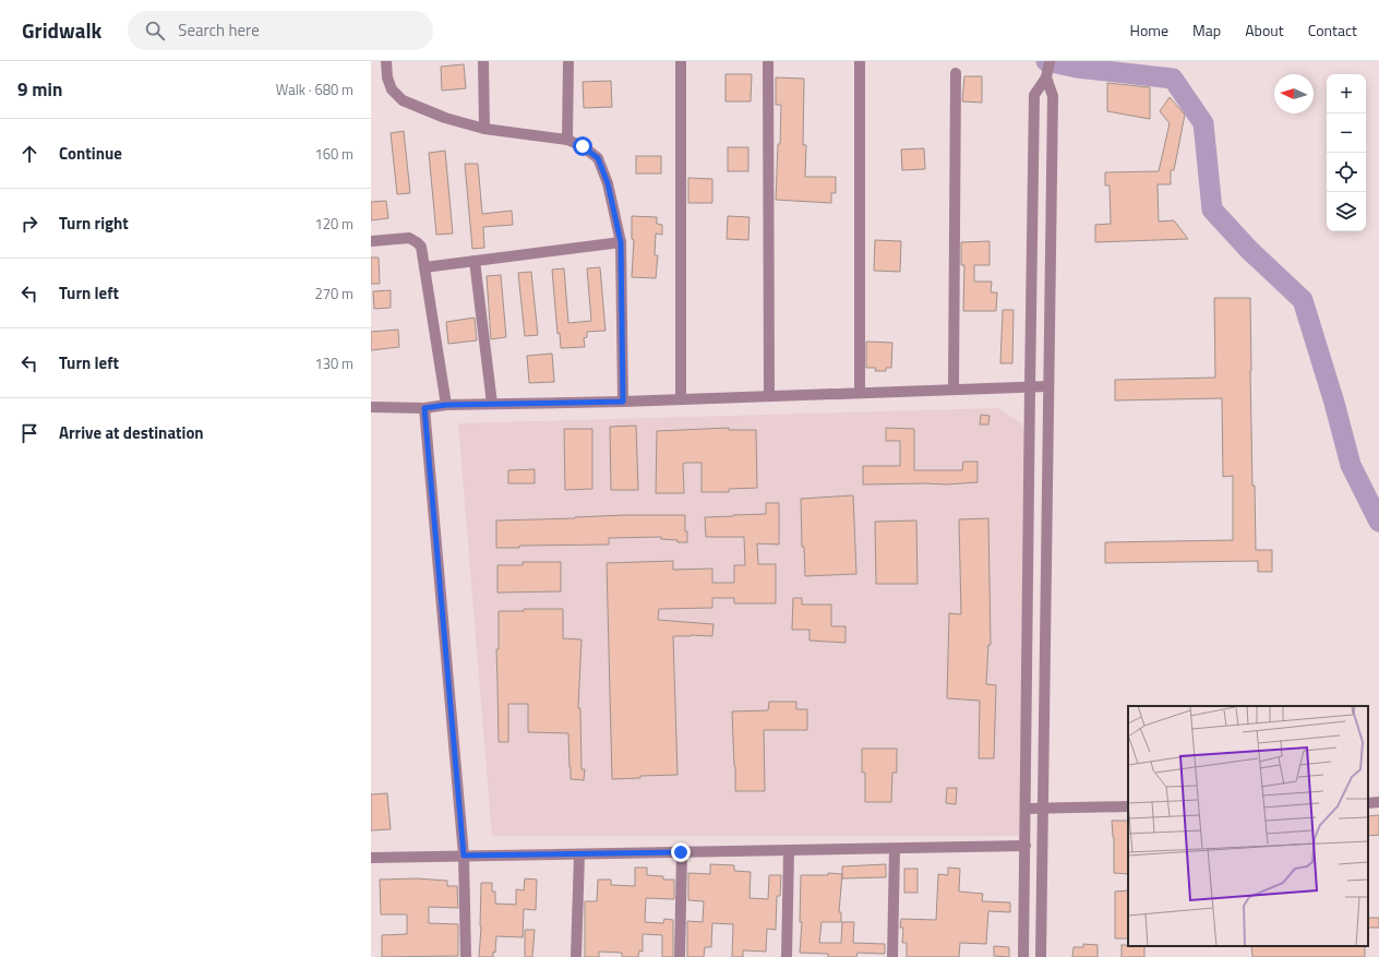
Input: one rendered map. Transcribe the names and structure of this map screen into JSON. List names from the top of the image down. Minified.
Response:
{"north":"left","page":{"header":"Gridwalk","search":"Search here","nav":["Home","Map","About","Contact"],"heading":["9 min","Walk · 680 m"],"map_buttons":["+","−"],"list":[["Continue","160 m"],["Turn right","120 m"],["Turn left","270 m"],["Turn left","130 m"],"Arrive at destination"]}}
